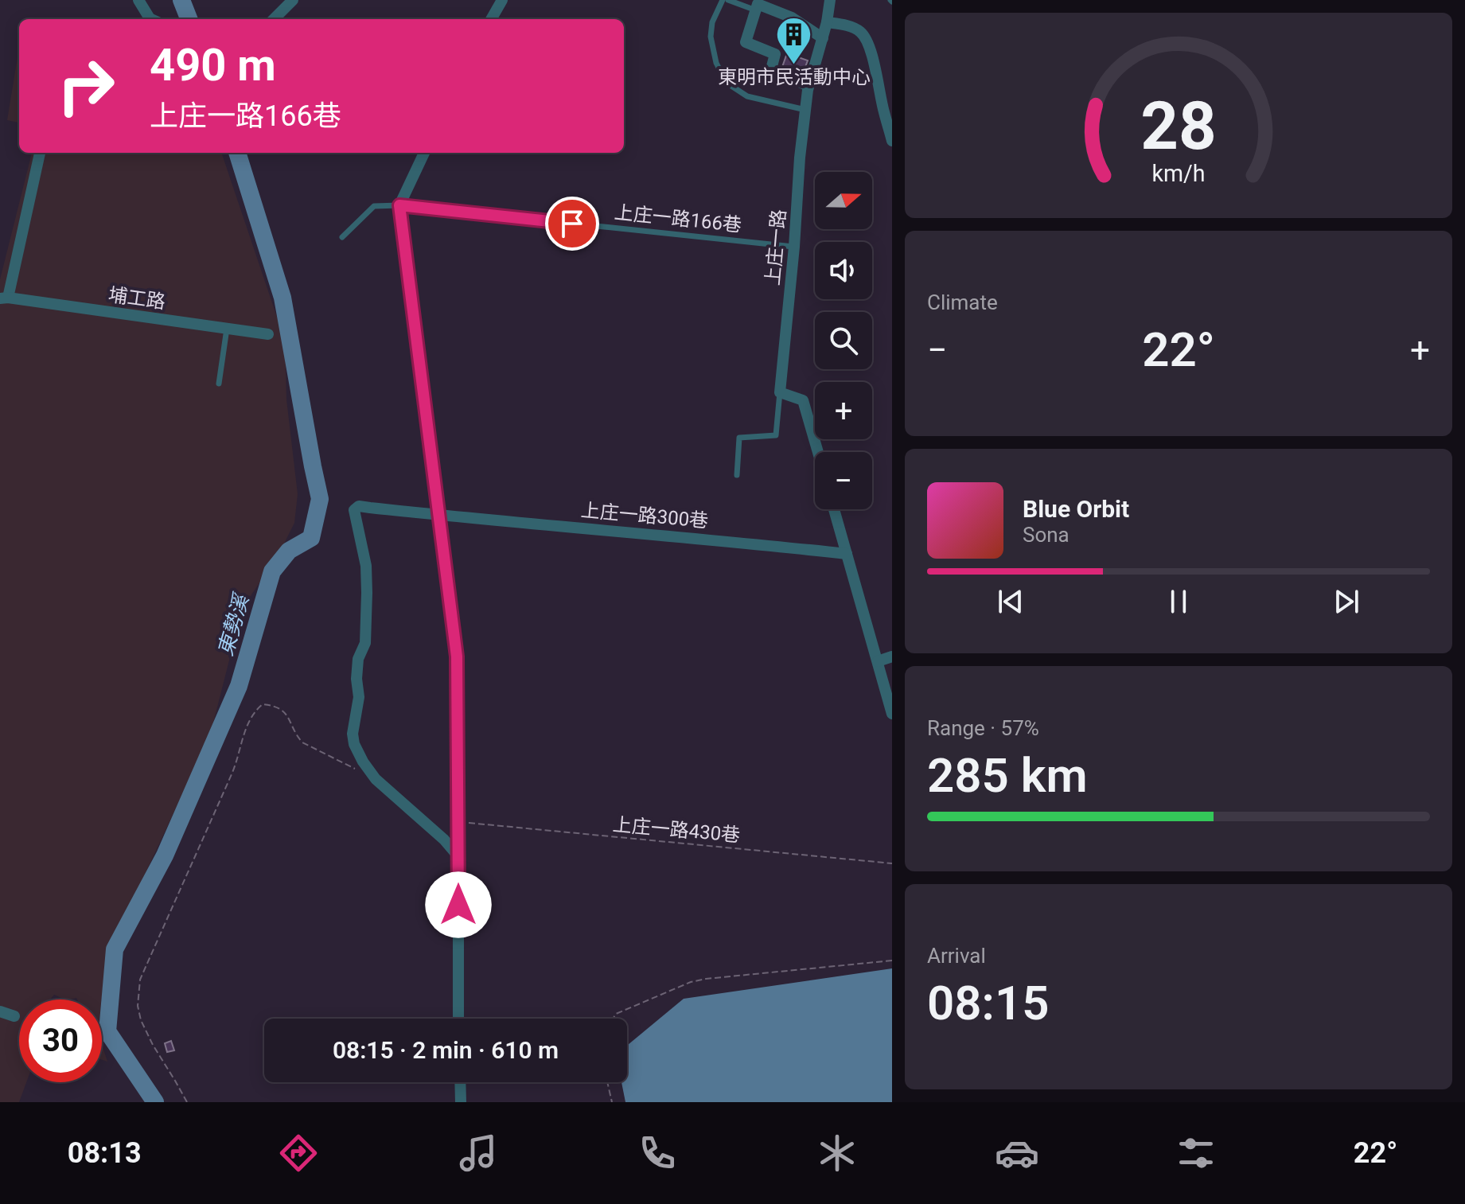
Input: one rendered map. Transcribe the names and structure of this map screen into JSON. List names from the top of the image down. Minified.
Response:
{"streets":{"street":["上庄一路","埔工路","上庄一路300巷"],"lane":["上庄一路166巷"],"path":["上庄一路430巷"]},"crossings":[["上庄一路166巷","上庄一路"]],"water":["東勢溪"],"places":{"building":["東明市民活動中心"]},"north":"right","page":{"turn":["490 m","上庄一路166巷"],"map_buttons":["+","−"],"tile":["Climate",["Range · 57%","285 km"],["Arrival","08:15"]],"heat":["−","22°","+"],"song":["Blue Orbit","Sona"],"limit":"30","trip":"08:15 · 2 min · 610 m","tabs":["08:13","22°"],"gauge":["28","km/h"]}}
